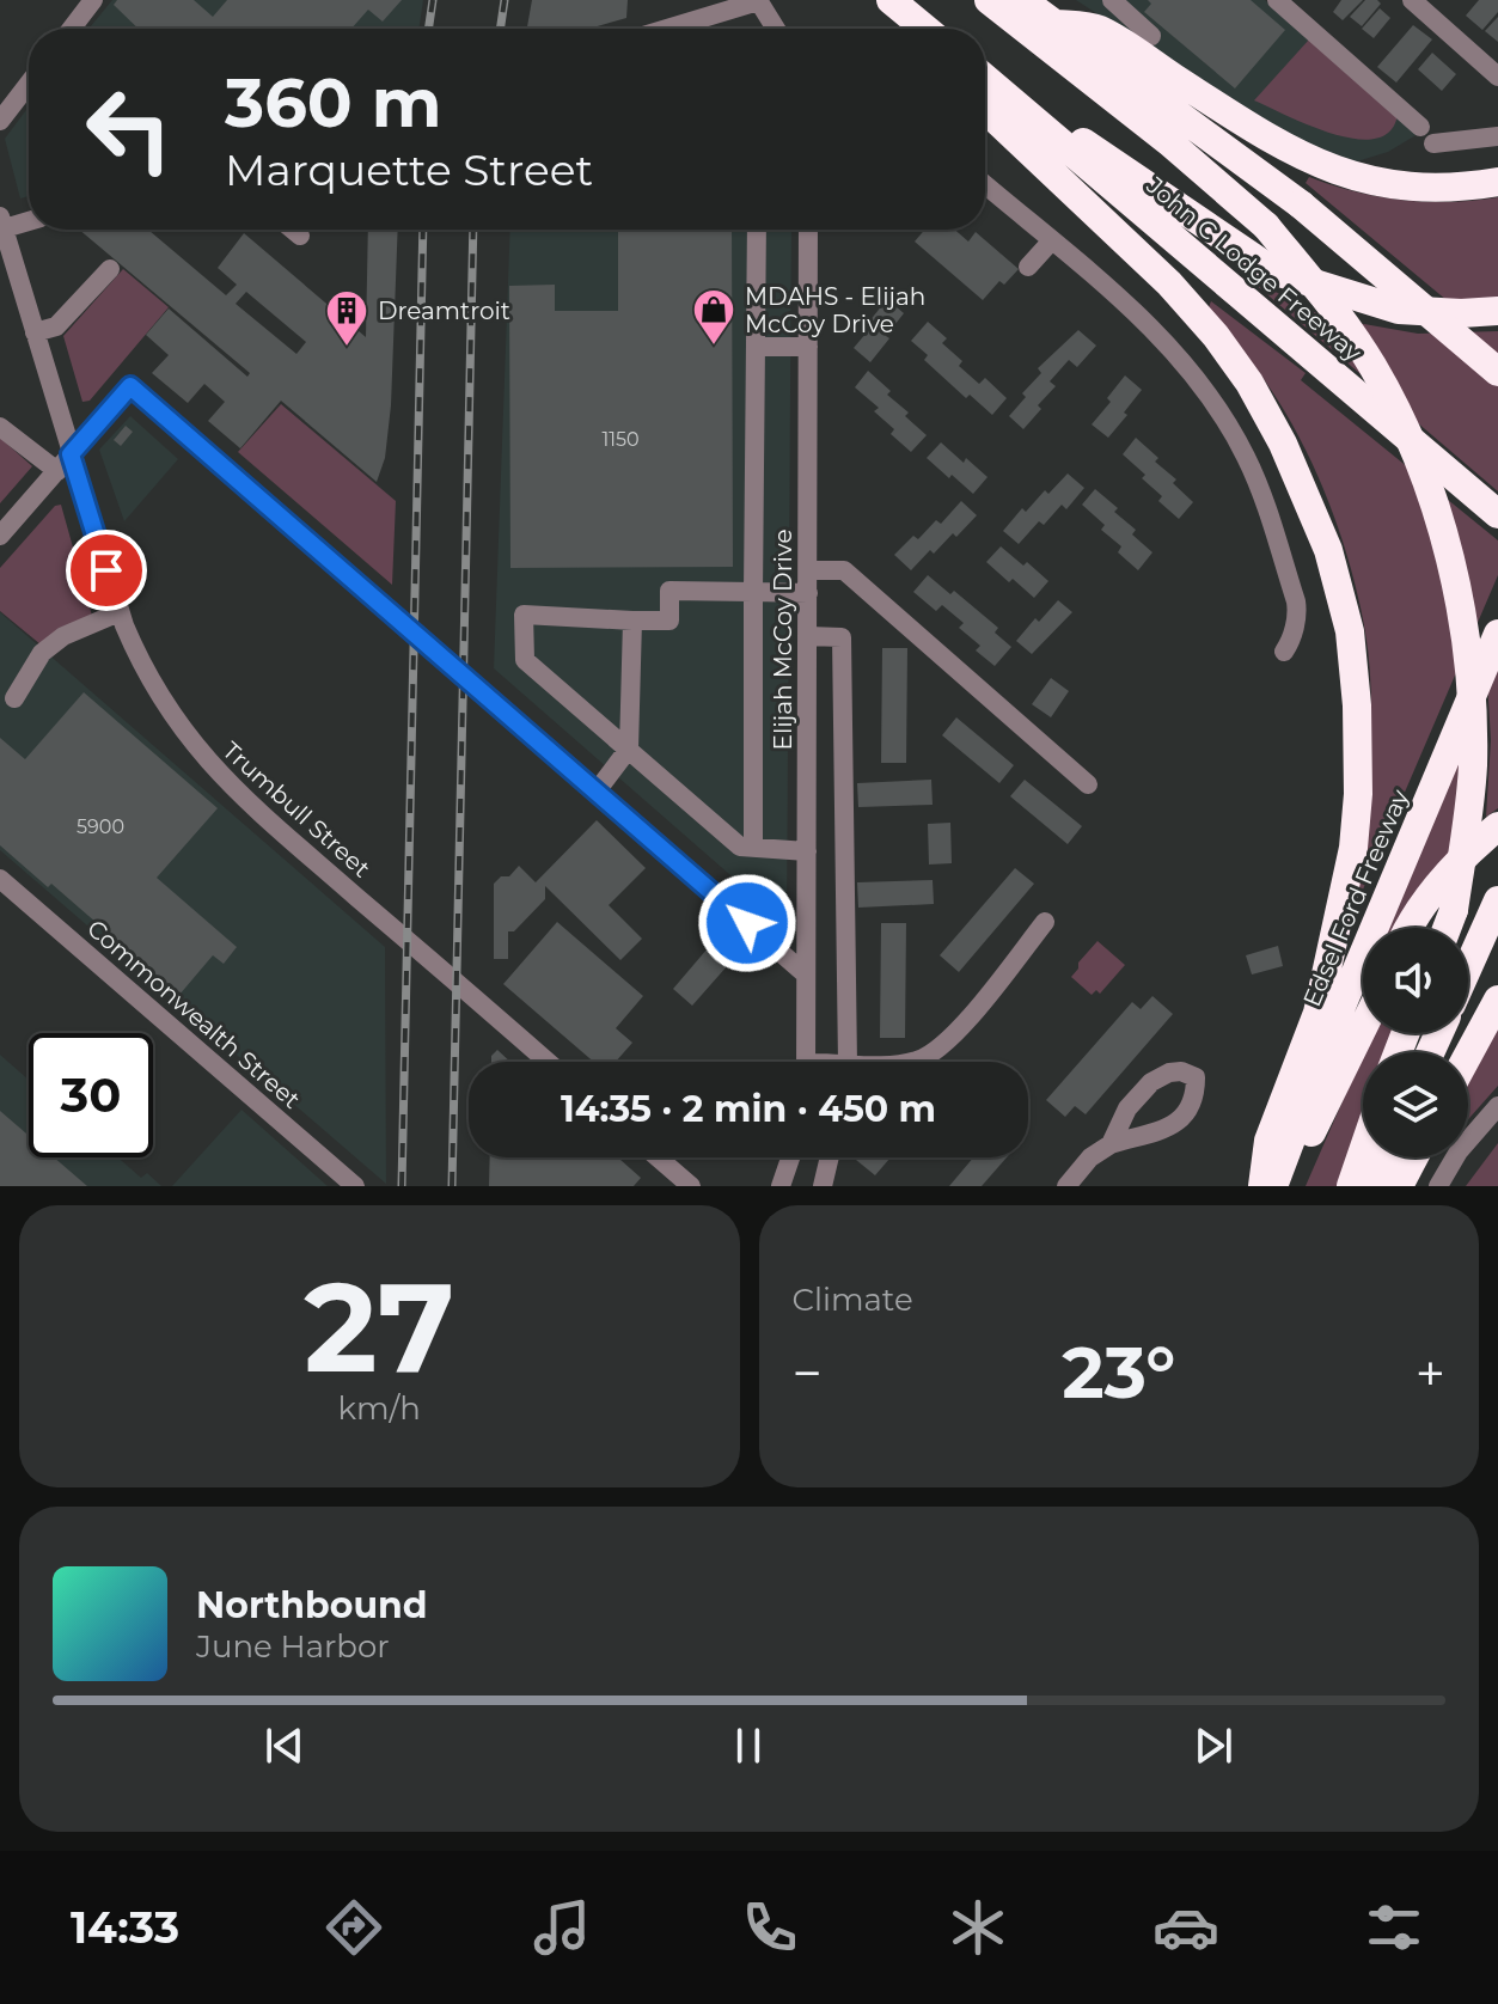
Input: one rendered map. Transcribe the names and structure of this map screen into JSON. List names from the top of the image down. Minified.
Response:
{"streets":{"highway":["John C Lodge Freeway","Edsel Ford Freeway"],"street":["Elijah McCoy Drive","Trumbull Street","Commonwealth Street"]},"places":{"shop":["MDAHS - Elijah McCoy Drive"],"building":["Dreamtroit"]},"house_numbers":["1150","5900"],"page":{"turn":["360 m","Marquette Street"],"limit":"30","trip":"14:35 · 2 min · 450 m","tile":[["27","km/h"],"Climate"],"heat":["−","23°","+"],"song":["Northbound","June Harbor"],"tabs":"14:33"}}
